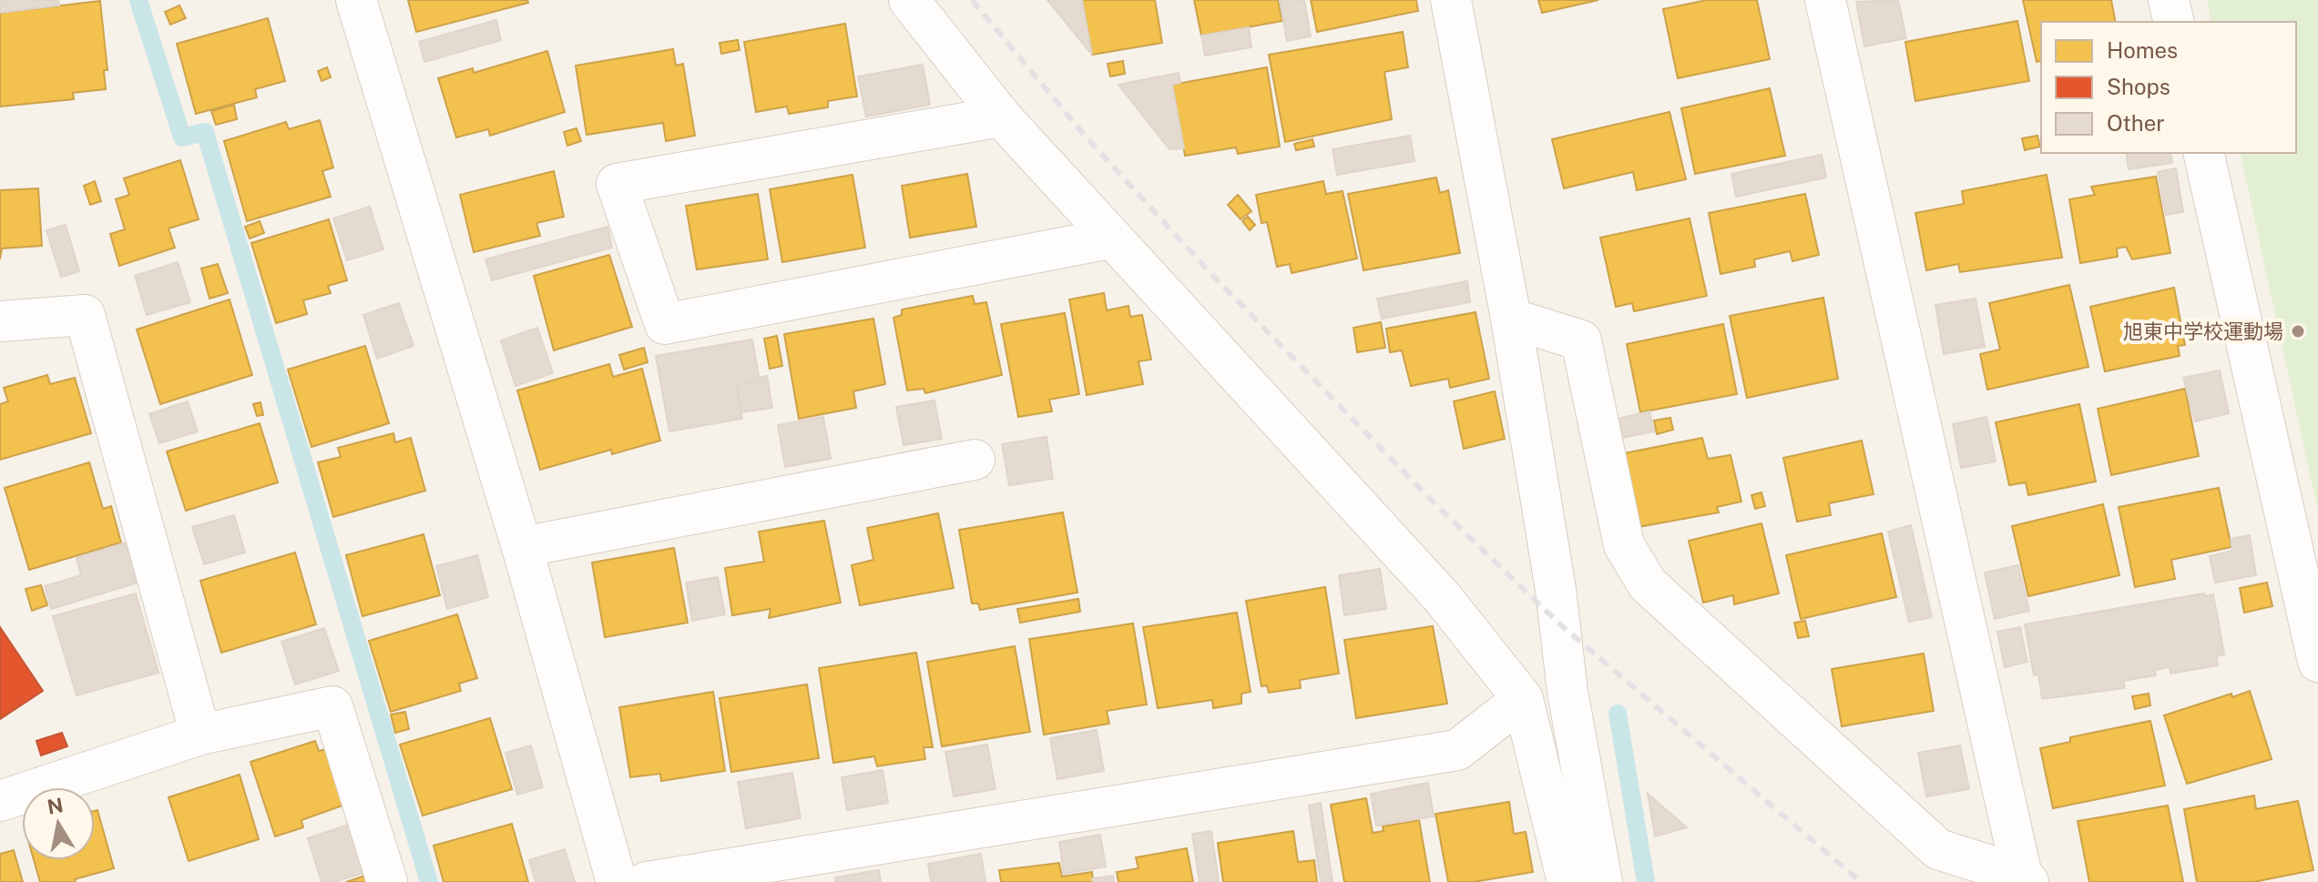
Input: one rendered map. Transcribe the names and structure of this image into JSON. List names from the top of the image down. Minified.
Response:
{"places":["旭東中学校運動場"],"legend":["Homes","Shops","Other"],"north":"top"}
